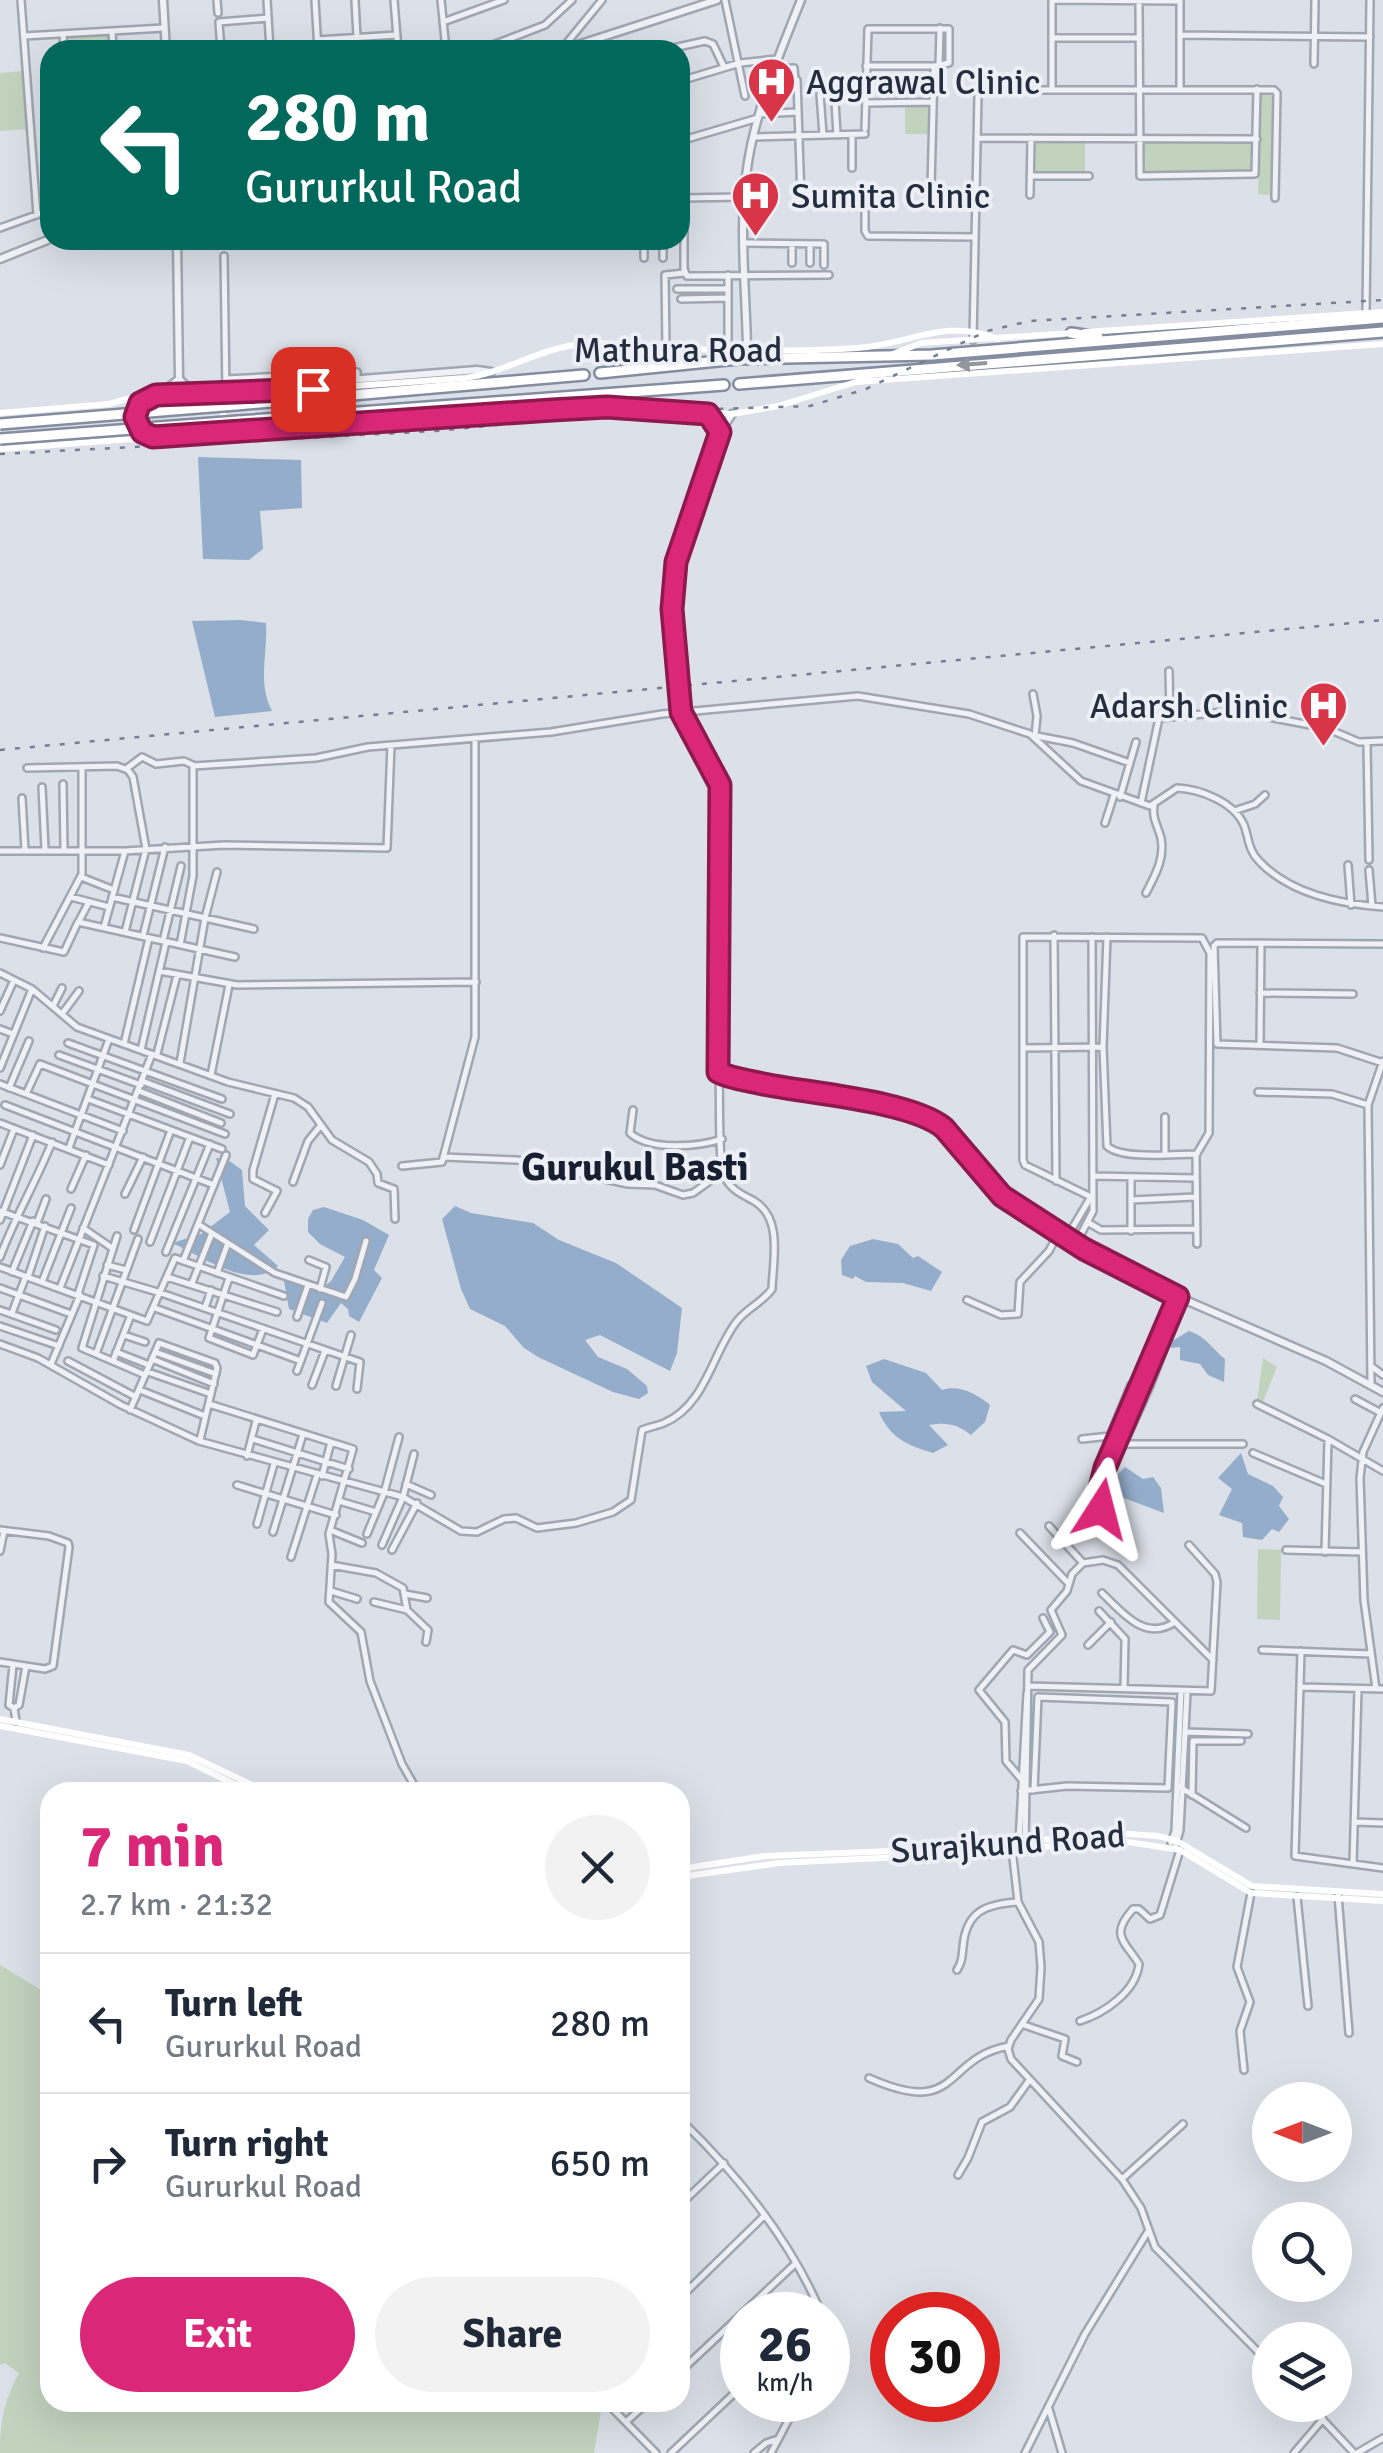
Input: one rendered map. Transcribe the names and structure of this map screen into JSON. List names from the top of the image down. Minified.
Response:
{"streets":{"highway":["Mathura Road"],"main road":["Surajkund Road"]},"districts":["Gurukul Basti"],"places":{"hospital":["Aggrawal Clinic","Sumita Clinic","Adarsh Clinic"]},"north":"left","page":{"turn":["280 m","Gururkul Road"],"heading":["7 min","2.7 km · 21:32"],"list":[{"name":"Turn left","note":"Gururkul Road","value":"280 m"},{"name":"Turn right","note":"Gururkul Road","value":"650 m"}],"buttons":["Exit","Share"],"speed":"26 km/h","limit":"30"}}
